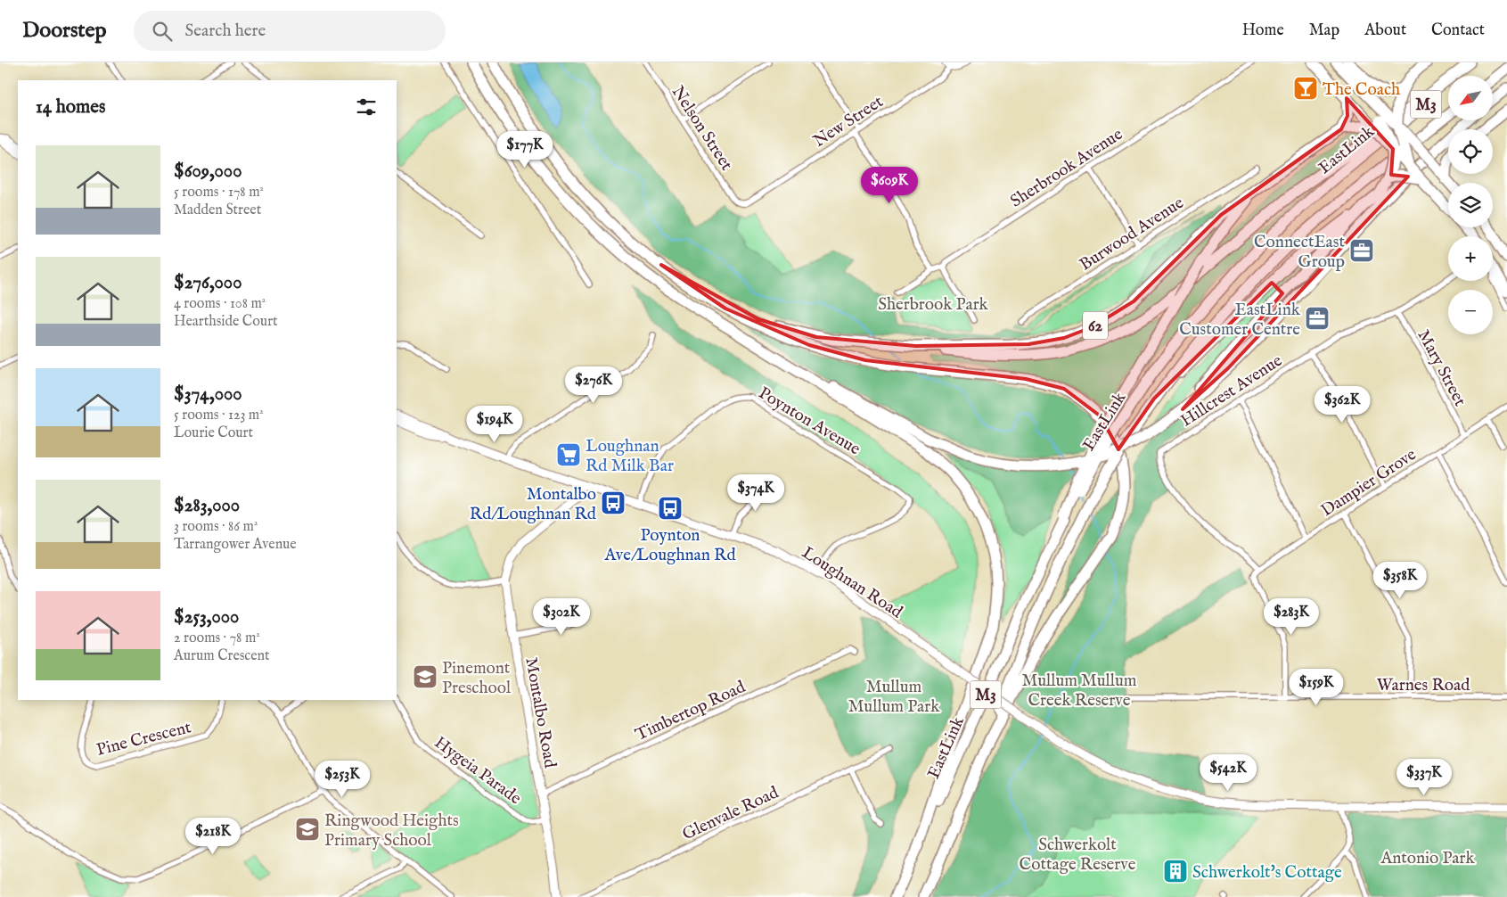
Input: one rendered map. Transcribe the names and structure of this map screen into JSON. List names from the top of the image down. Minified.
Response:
{"streets":{"highway":["M3","EastLink","62"],"main road":["New Street","Loughnan Road","Montalbo Road"],"street":["Nelson Street","Sherbrook Avenue","Burwood Avenue","Mary Street","Hillcrest Avenue","Poynton Avenue","Dampier Grove","Warnes Road","Timbertop Road","Pine Crescent","Hygeia Parade","Glenvale Road"]},"crossings":[["New Street","Nelson Street"],["Mary Street","Hillcrest Avenue"],["Mary Street","Dampier Grove"],["Hillcrest Avenue","Dampier Grove"],["Poynton Avenue","Loughnan Road"],["Loughnan Road","Montalbo Road"],["Timbertop Road","Montalbo Road"],["Montalbo Road","Hygeia Parade"]],"parks":["Sherbrook Park","Mullum Mullum Creek Reserve","Mullum Mullum Park","Schwerkolt Cottage Reserve","Antonio Park"],"places":{"bar":["The Coach"],"office":["ConnectEast Group","EastLink Customer Centre"],"supermarket":["Loughnan Rd Milk Bar"],"bus stop":["Montalbo Rd/Loughnan Rd","Poynton Ave/Loughnan Rd"],"school or university":["Pinemont Preschool","Ringwood Heights Primary School"],"building":["Schwerkolt's Cottage"]},"north":"bottom left","page":{"header":"Doorstep","search":"Search here","nav":["Home","Map","About","Contact"],"map_buttons":["+","−"],"heading":"14 homes","price":["$177K","$609K","$276K","$362K","$194K","$374K","$358K","$302K","$283K","$159K","$542K","$337K","$253K","$218K"],"list":[{"name":"$609,000","note":"5 rooms · 178 m² · Madden Street"},{"name":"$276,000","note":"4 rooms · 108 m² · Hearthside Court"},{"name":"$374,000","note":"5 rooms · 123 m² · Lourie Court"},{"name":"$283,000","note":"3 rooms · 86 m² · Tarrangower Avenue"},{"name":"$253,000","note":"2 rooms · 78 m² · Aurum Crescent"}]}}
